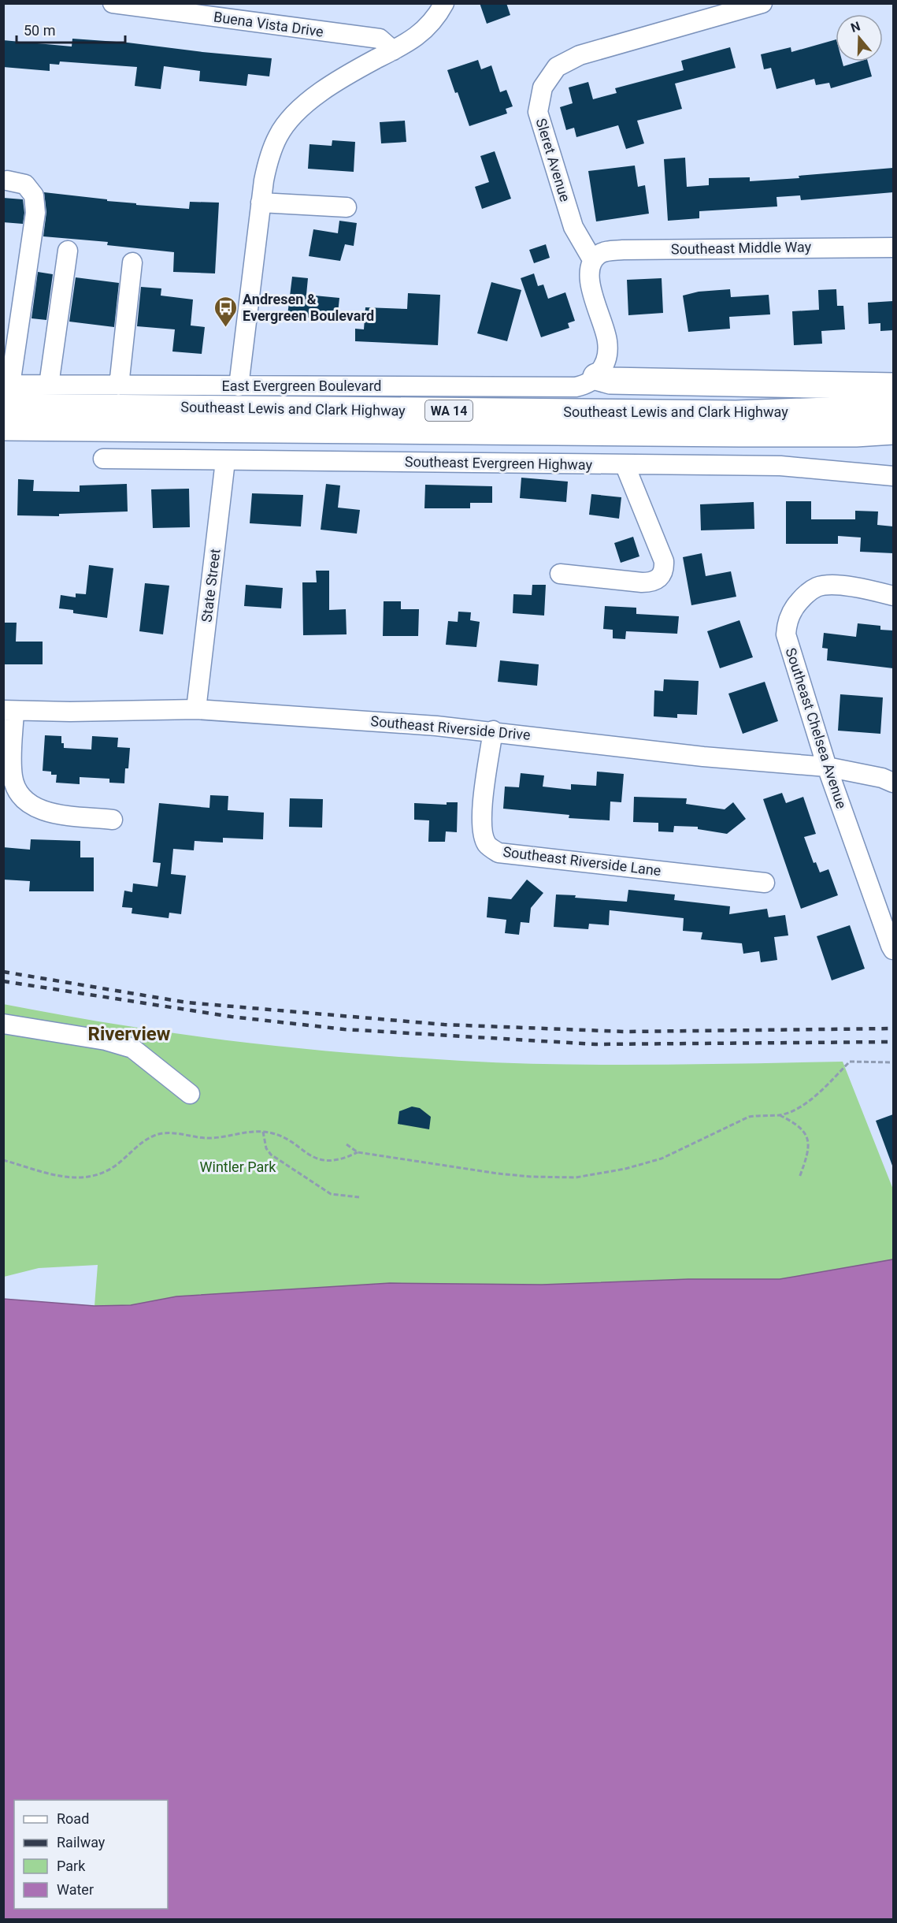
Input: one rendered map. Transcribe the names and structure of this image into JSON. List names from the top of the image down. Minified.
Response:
{"streets":{"highway":["Southeast Lewis and Clark Highway","WA 14"],"street":["Buena Vista Drive","Sleret Avenue","Southeast Middle Way","East Evergreen Boulevard","Southeast Evergreen Highway","State Street","Southeast Riverside Drive","Southeast Chelsea Avenue","Southeast Riverside Lane"]},"crossings":[["Sleret Avenue","Southeast Middle Way"],["East Evergreen Boulevard","Southeast Lewis and Clark Highway"],["Southeast Evergreen Highway","State Street"],["State Street","Southeast Riverside Drive"],["Southeast Riverside Drive","Southeast Chelsea Avenue"],["Southeast Riverside Drive","Southeast Riverside Lane"]],"districts":["Riverview"],"parks":["Wintler Park"],"places":{"bus stop":["Andresen & Evergreen Boulevard"]},"legend":["Road","Railway","Park","Water"],"scale_bar":"50 m","north":"top"}
